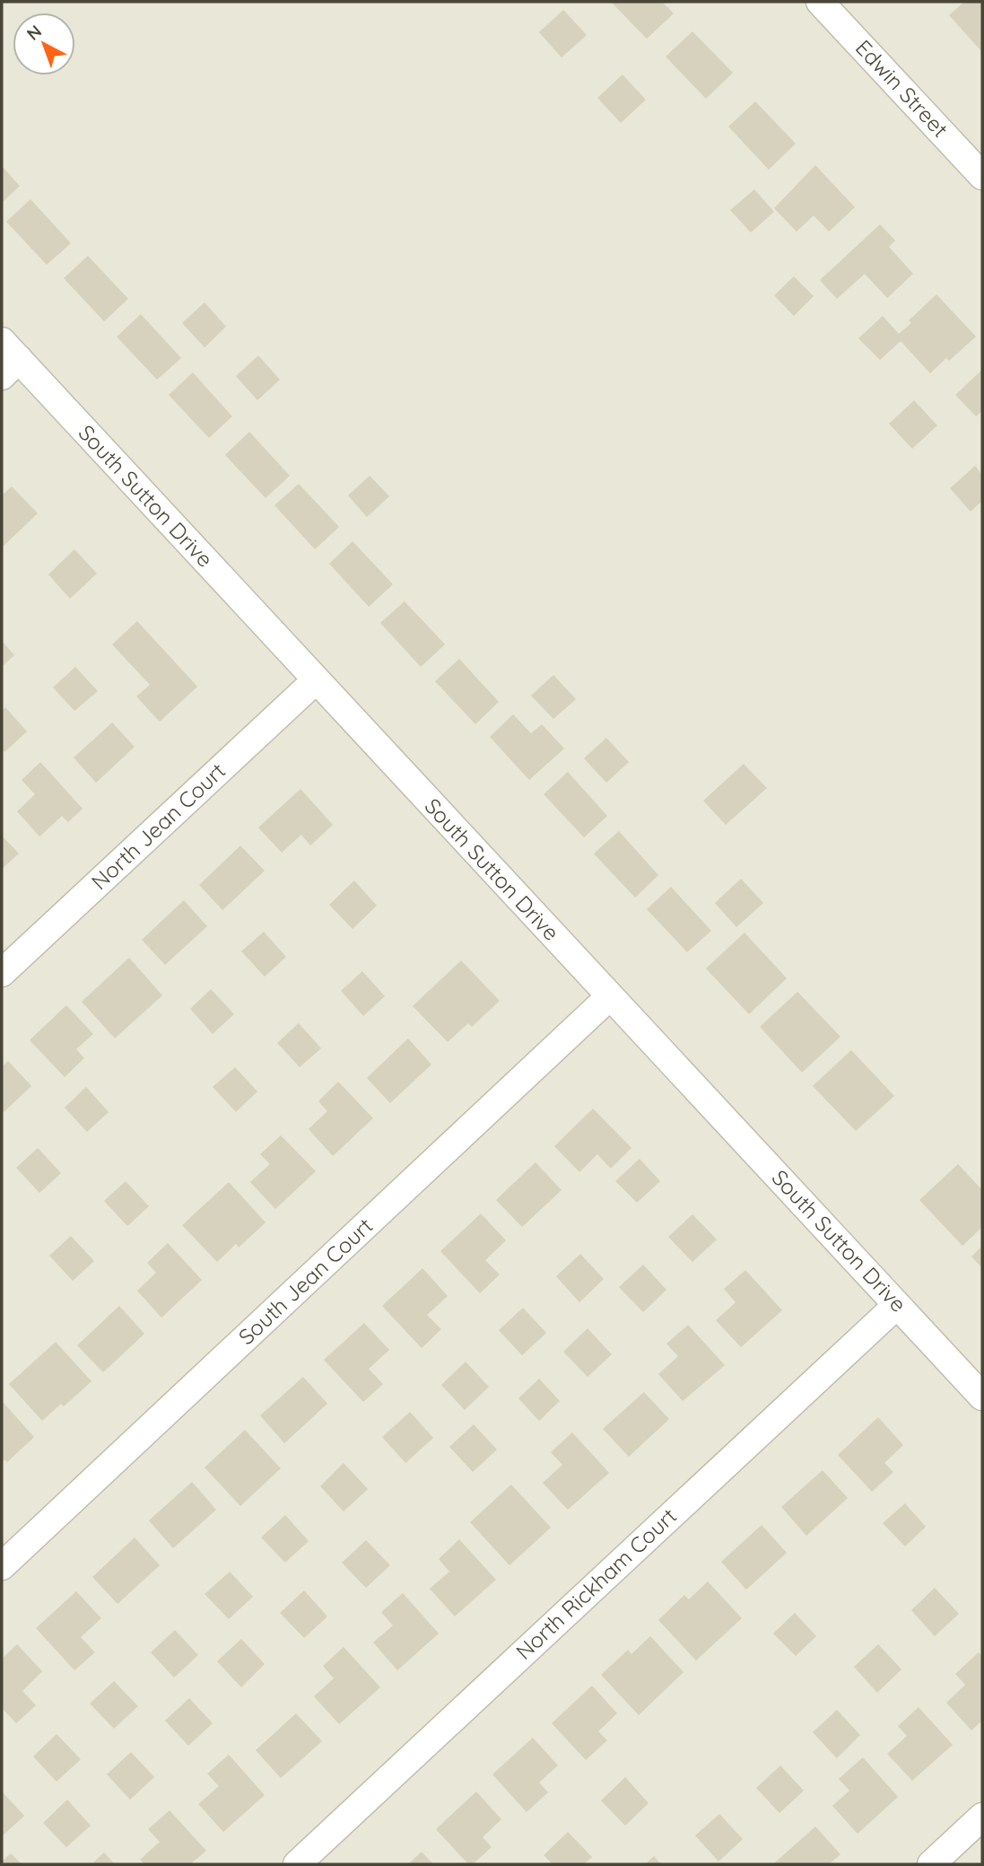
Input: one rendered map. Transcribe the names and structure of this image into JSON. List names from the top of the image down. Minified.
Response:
{"streets":{"street":["Edwin Street","South Sutton Drive","North Jean Court","South Jean Court","North Rickham Court"]},"crossings":[["South Sutton Drive","North Jean Court"],["South Sutton Drive","South Jean Court"],["South Sutton Drive","North Rickham Court"]],"north":"top left"}
